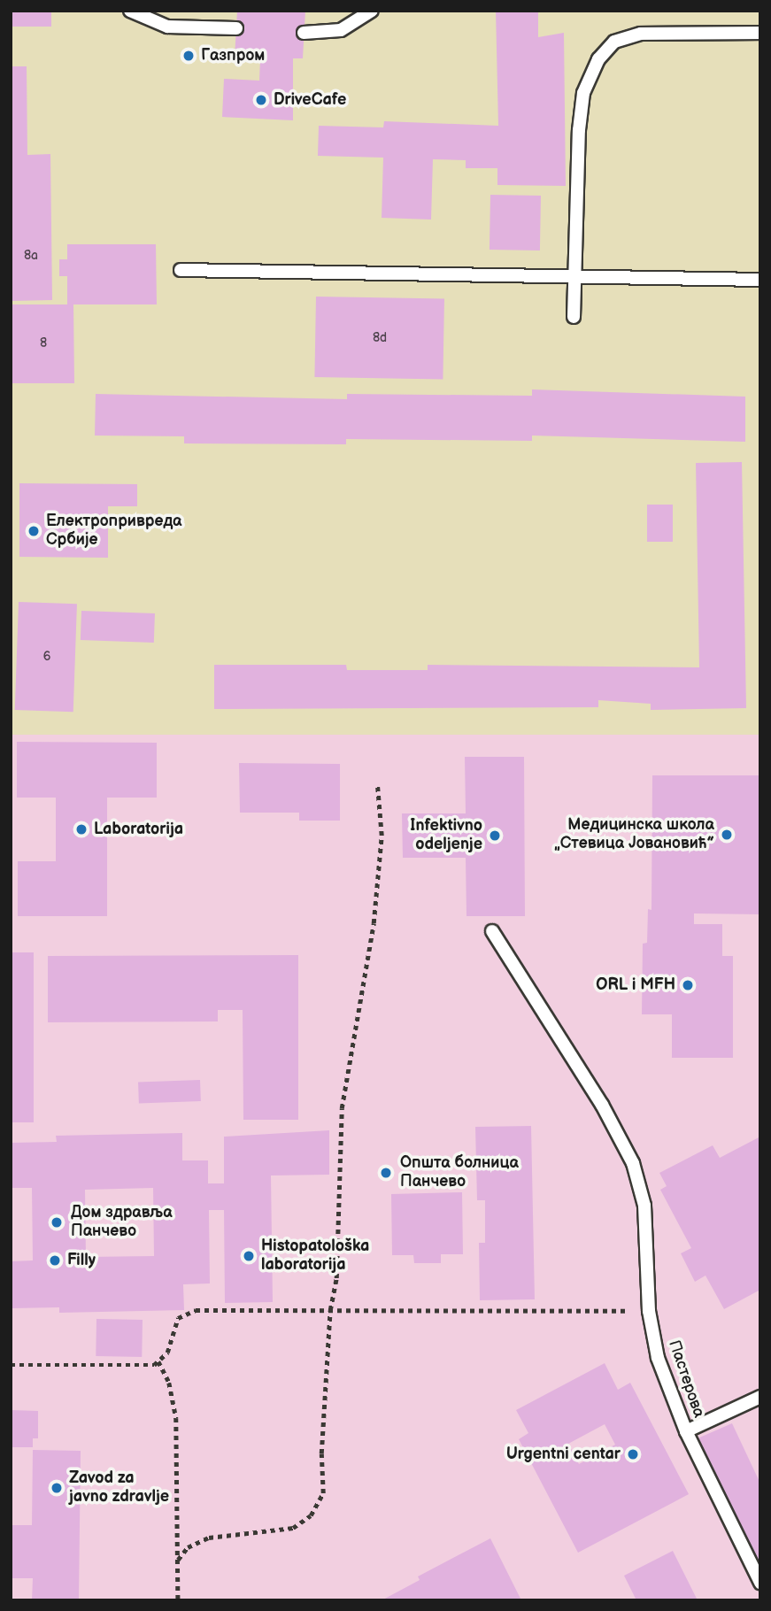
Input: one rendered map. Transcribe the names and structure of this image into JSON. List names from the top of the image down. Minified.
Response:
{"streets":{"lane":["Пастерова"]},"places":["Газпром","DriveCafe","Електропривреда Србије","Laboratorija","Медицинска школа „Стевица Јовановић”","Infektivno odeljenje","ORL i MFH","Општа болница Панчево","Дом здравља Панчево","Histopatološka laboratorija","Filly","Urgentni centar","Zavod za javno zdravlje"],"house_numbers":["8a","8d","8","6"]}
